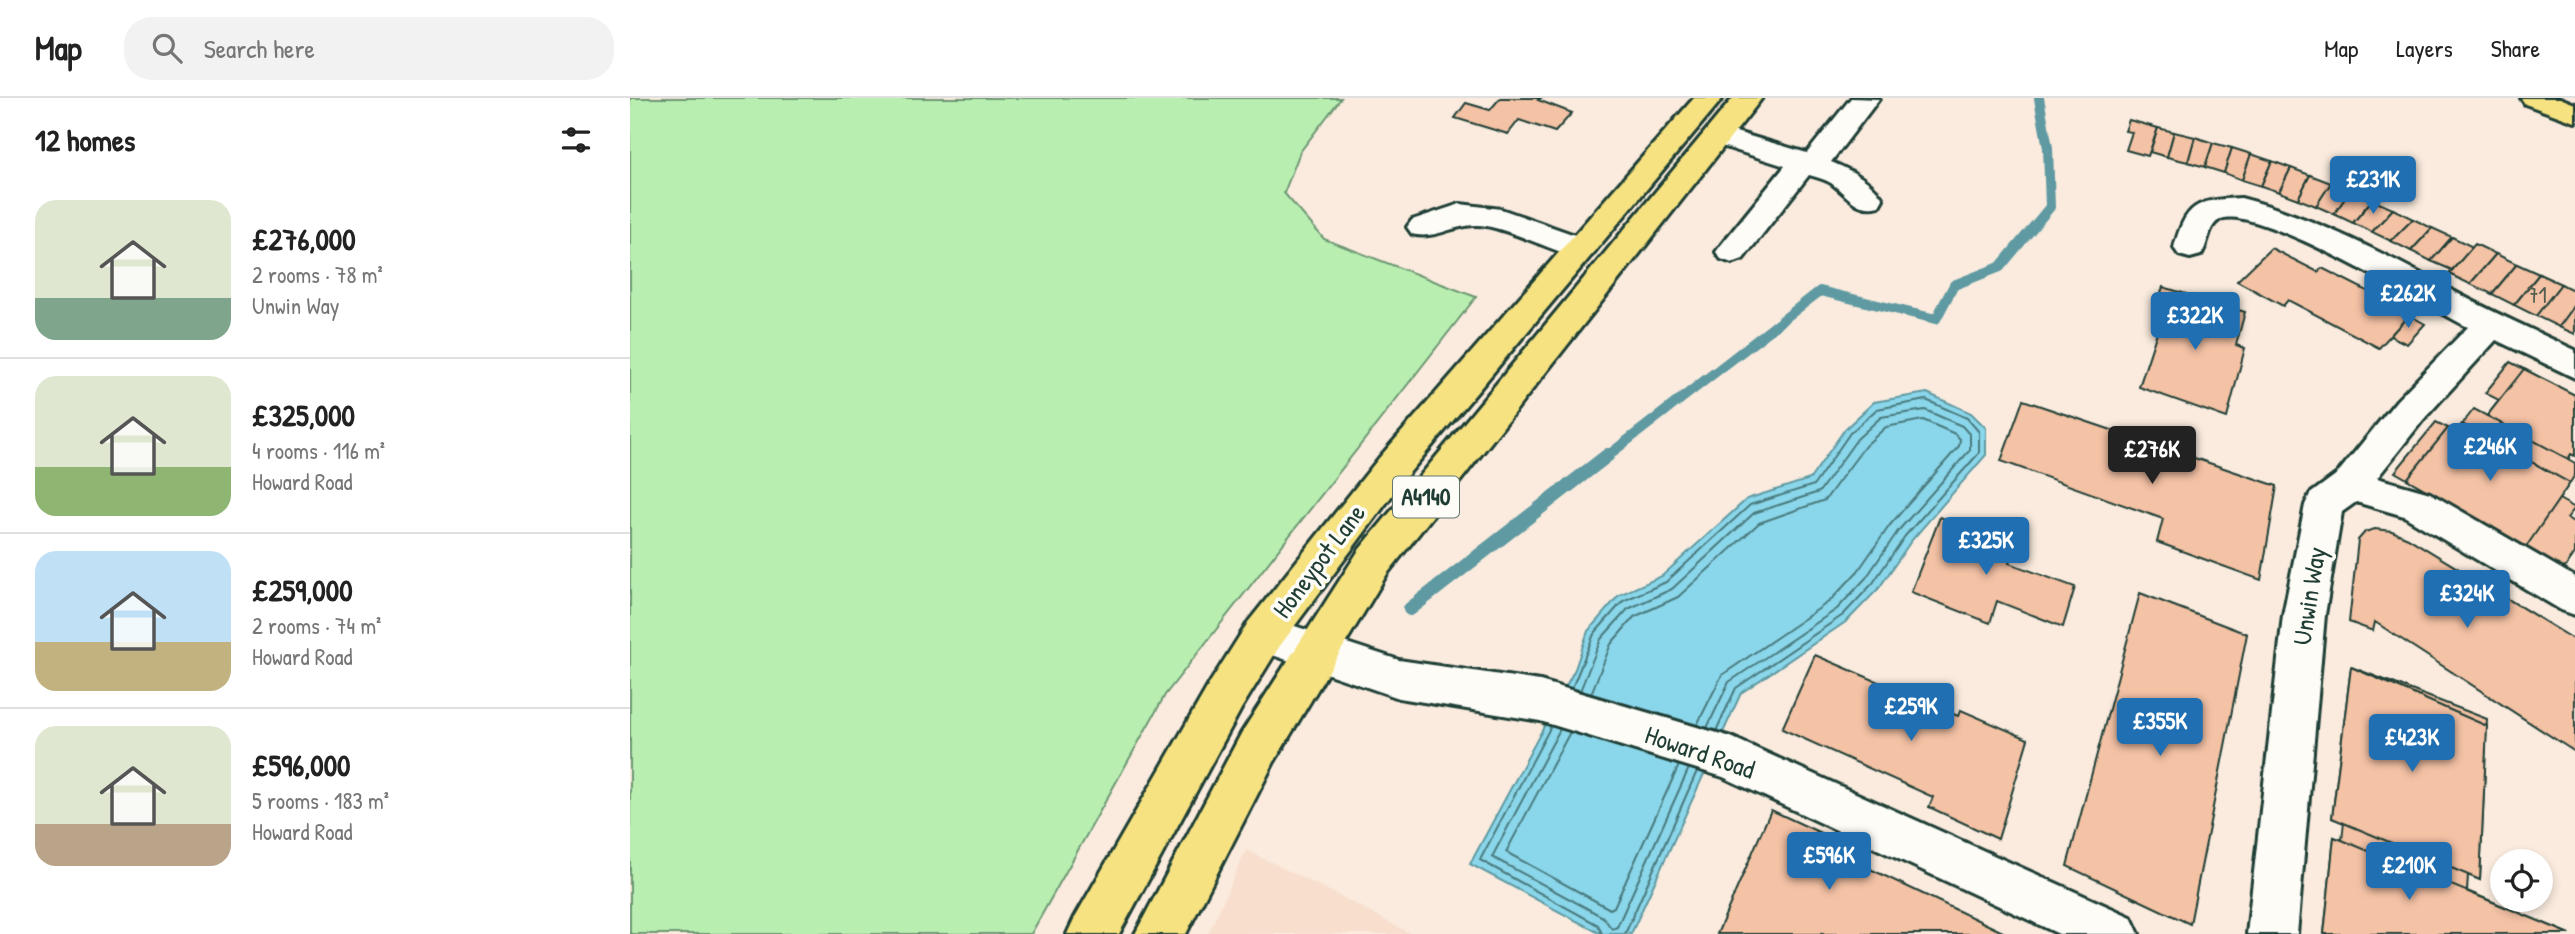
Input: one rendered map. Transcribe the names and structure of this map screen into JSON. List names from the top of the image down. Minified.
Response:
{"streets":{"main road":["A4140","Honeypot Lane"],"street":["Unwin Way","Howard Road"]},"crossings":[["Honeypot Lane","Howard Road"]],"house_numbers":["71"],"page":{"header":"Map","search":"Search here","nav":["Map","Layers","Share"],"heading":"12 homes","price":["£231K","£262K","£322K","£246K","£276K","£325K","£324K","£259K","£355K","£423K","£596K","£210K"],"list":[{"name":"£276,000","note":"2 rooms · 78 m² · Unwin Way"},{"name":"£325,000","note":"4 rooms · 116 m² · Howard Road"},{"name":"£259,000","note":"2 rooms · 74 m² · Howard Road"},{"name":"£596,000","note":"5 rooms · 183 m² · Howard Road"}]}}
